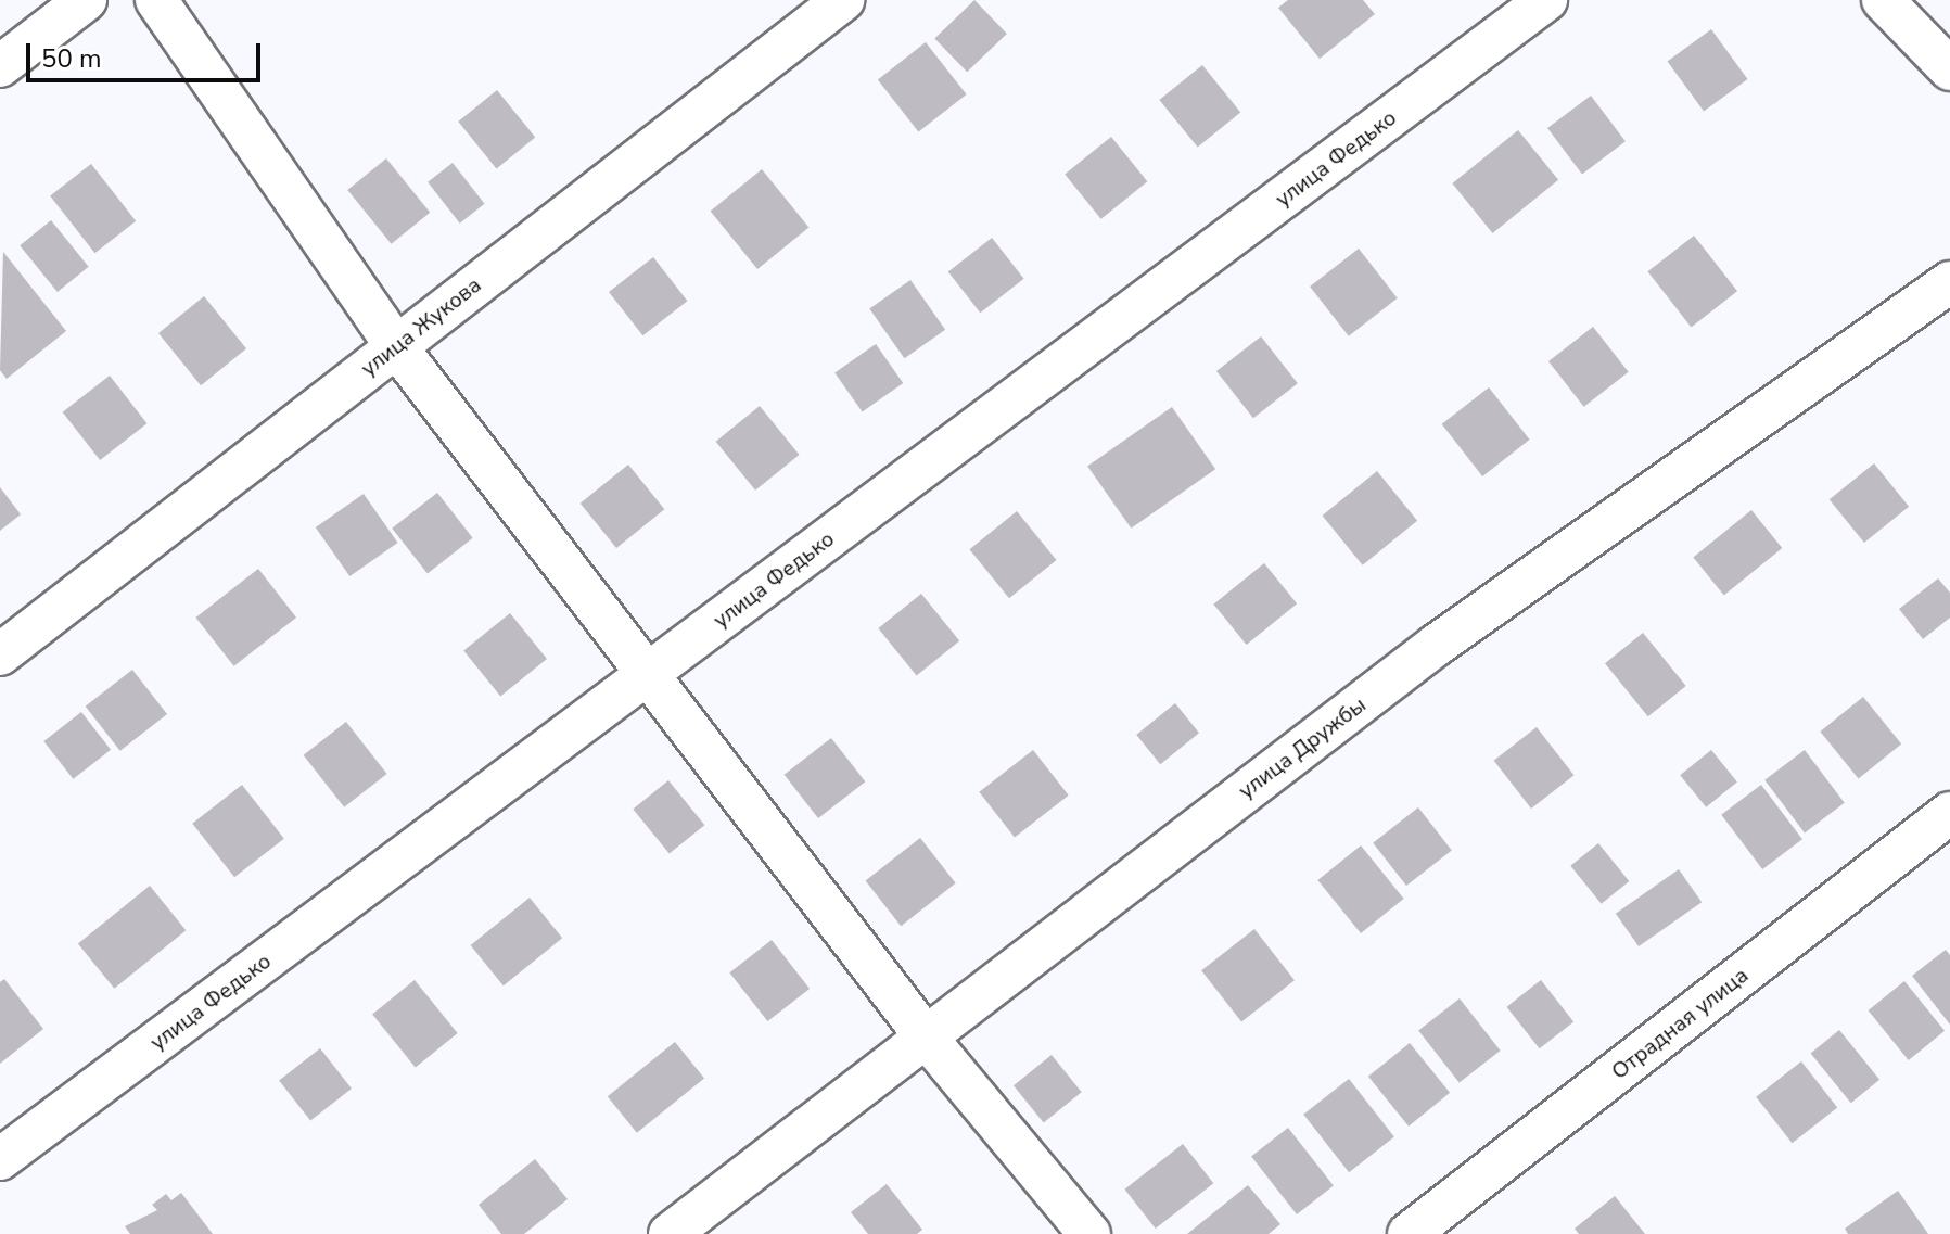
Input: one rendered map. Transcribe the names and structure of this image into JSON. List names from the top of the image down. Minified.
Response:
{"streets":{"street":["улица Федько","улица Жукова","улица Дружбы","Отрадная улица"]},"scale_bar":"50 m"}
